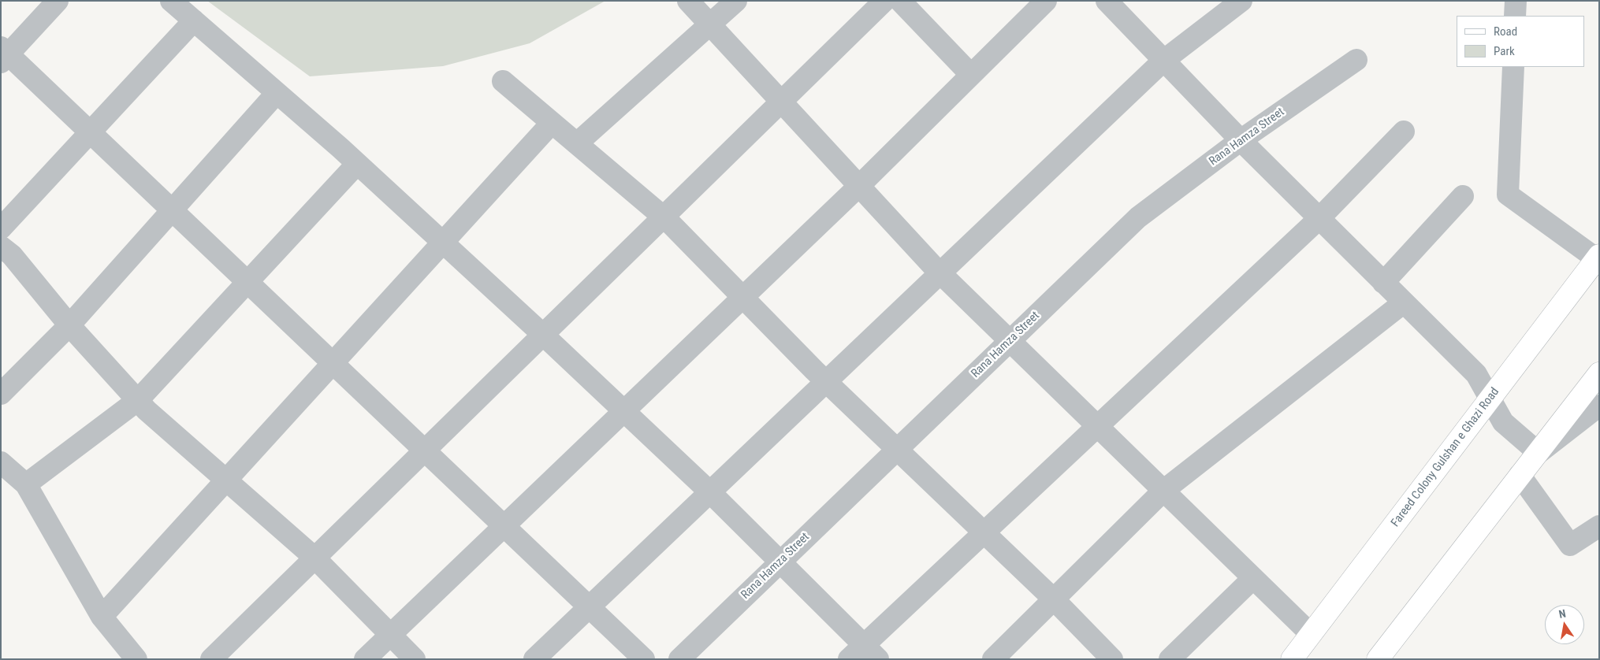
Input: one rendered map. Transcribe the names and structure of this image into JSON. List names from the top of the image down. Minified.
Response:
{"streets":{"main road":["Fareed Colony Gulshan e Ghazi Road"],"street":["Rana Hamza Street"]},"legend":["Road","Park"],"north":"top"}
